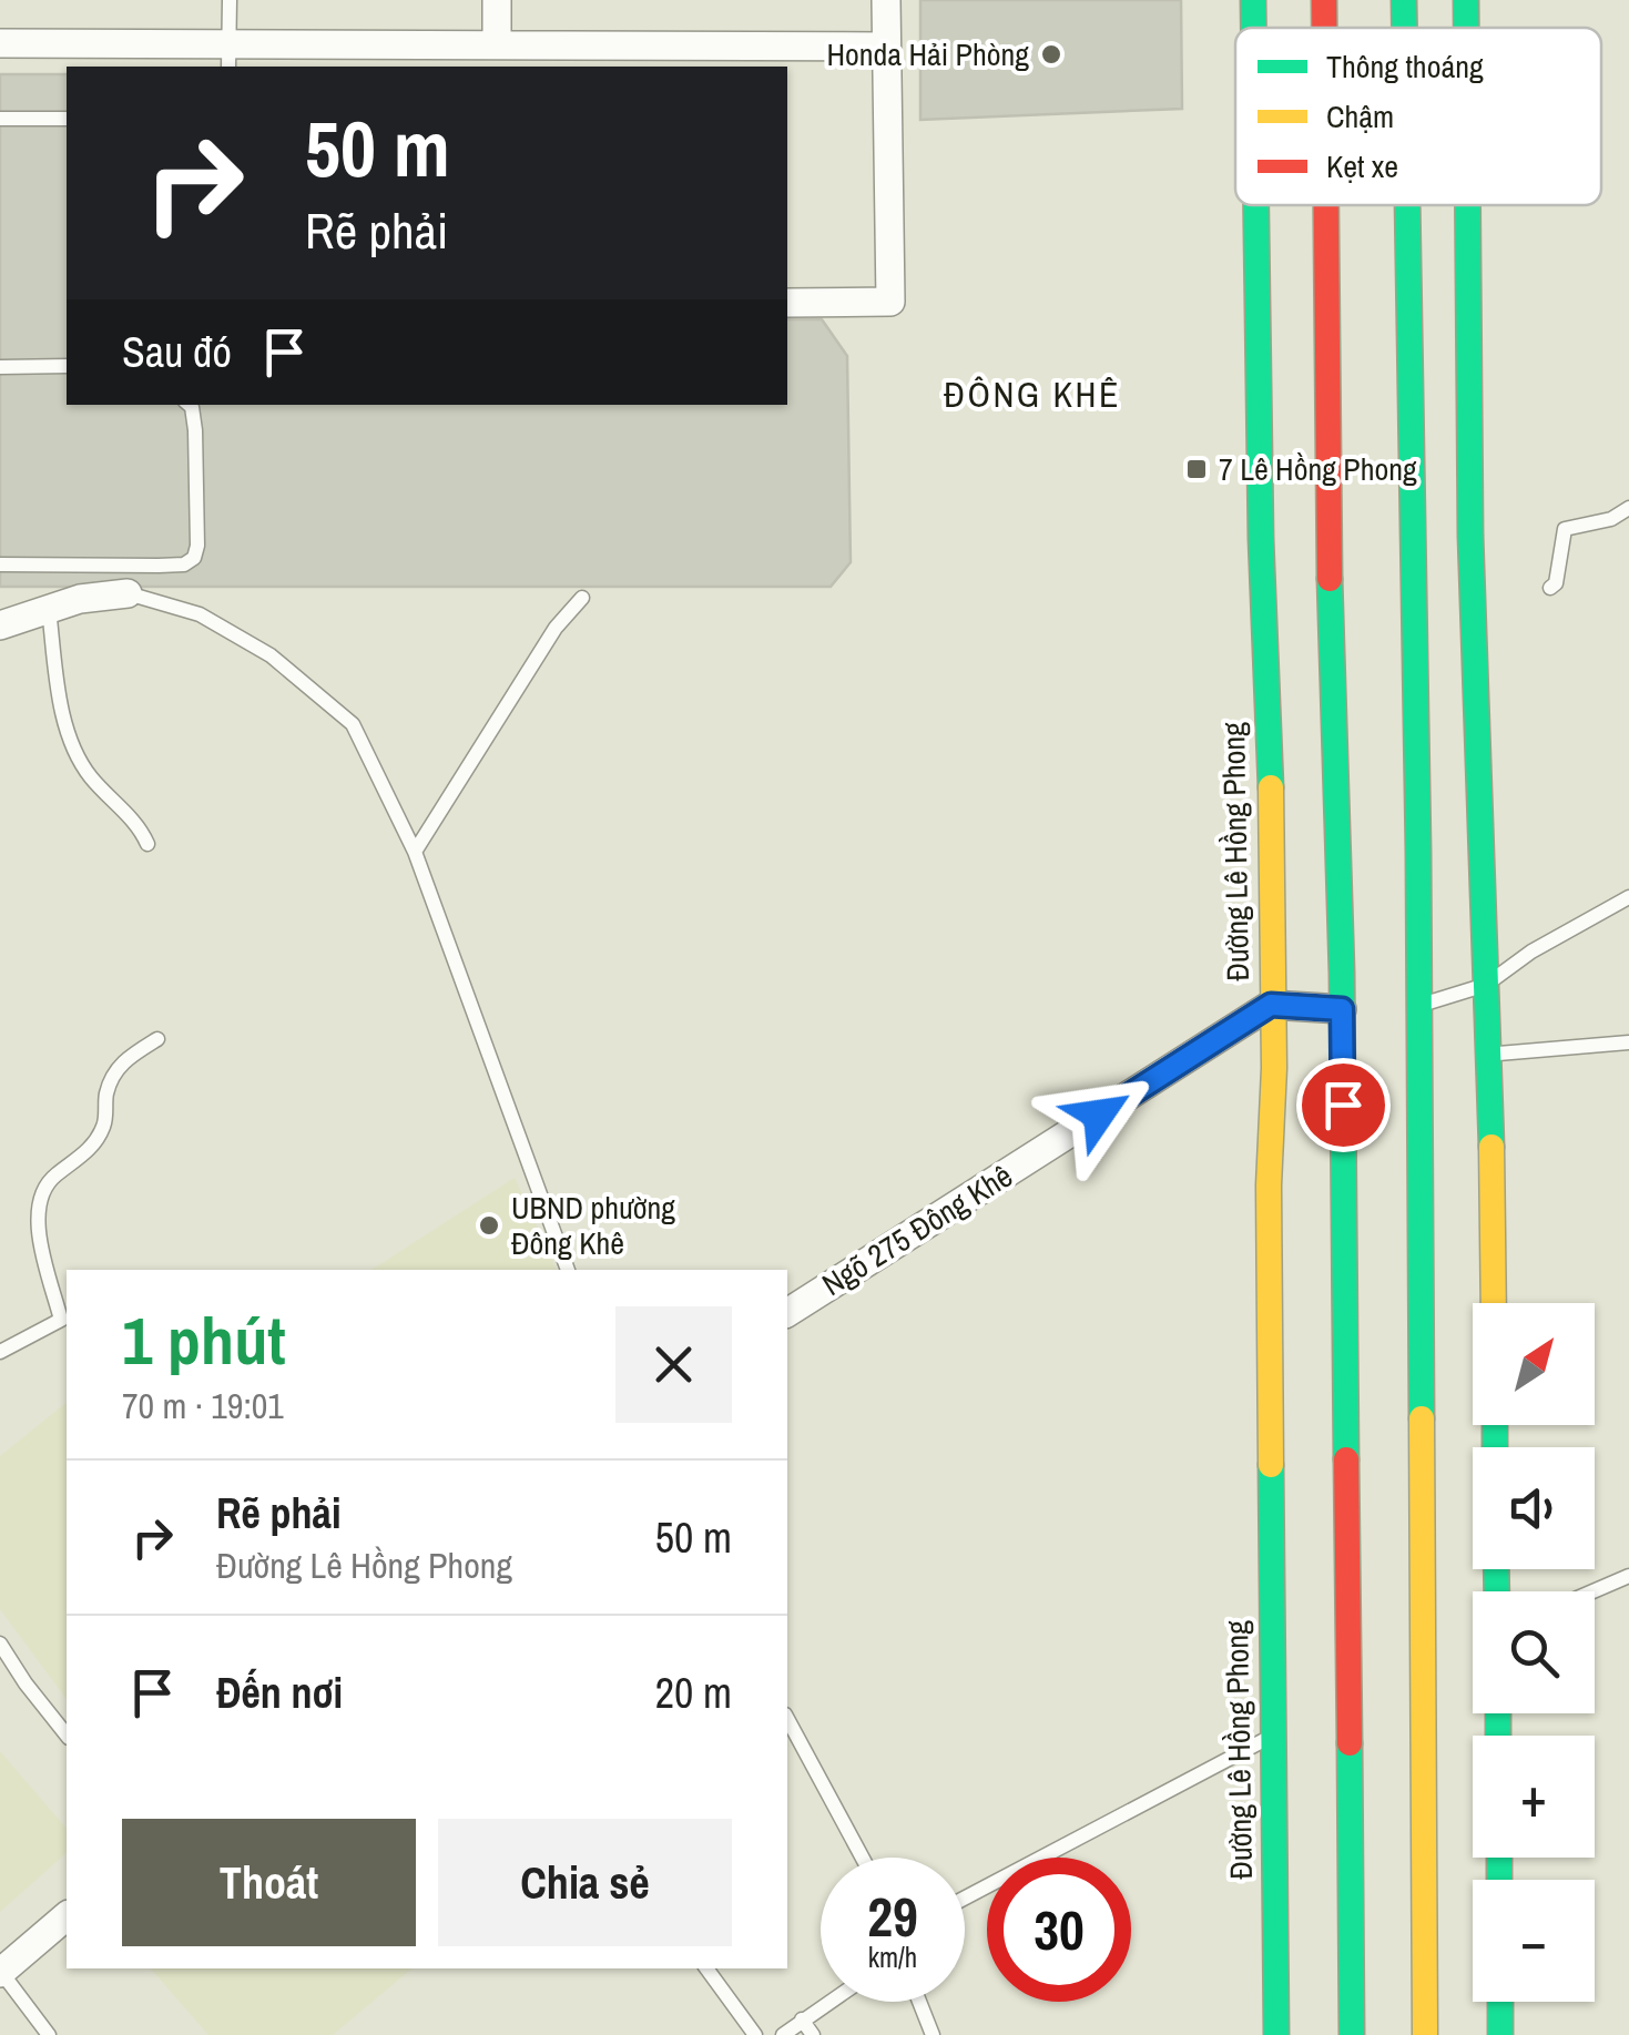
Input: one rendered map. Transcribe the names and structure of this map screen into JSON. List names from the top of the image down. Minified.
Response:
{"streets":{"main road":["Đường Lê Hồng Phong"],"street":["Ngõ 275 Đông Khê"]},"crossings":[["Đường Lê Hồng Phong","Ngõ 275 Đông Khê"]],"districts":["ĐÔNG KHÊ"],"places":{"other":["Honda Hải Phòng","UBND phường Đông Khê"],"transit":["7 Lê Hồng Phong"]},"legend":["Thông thoáng","Chậm","Kẹt xe"],"north":"top right","page":{"turn":["50 m","Rẽ phải"],"then":"Sau đó","heading":["1 phút","70 m · 19:01"],"map_buttons":["+","−"],"list":[{"name":"Rẽ phải","note":"Đường Lê Hồng Phong","value":"50 m"},{"name":"Đến nơi","value":"20 m"}],"buttons":["Thoát","Chia sẻ"],"speed":"29 km/h","limit":"30"}}
